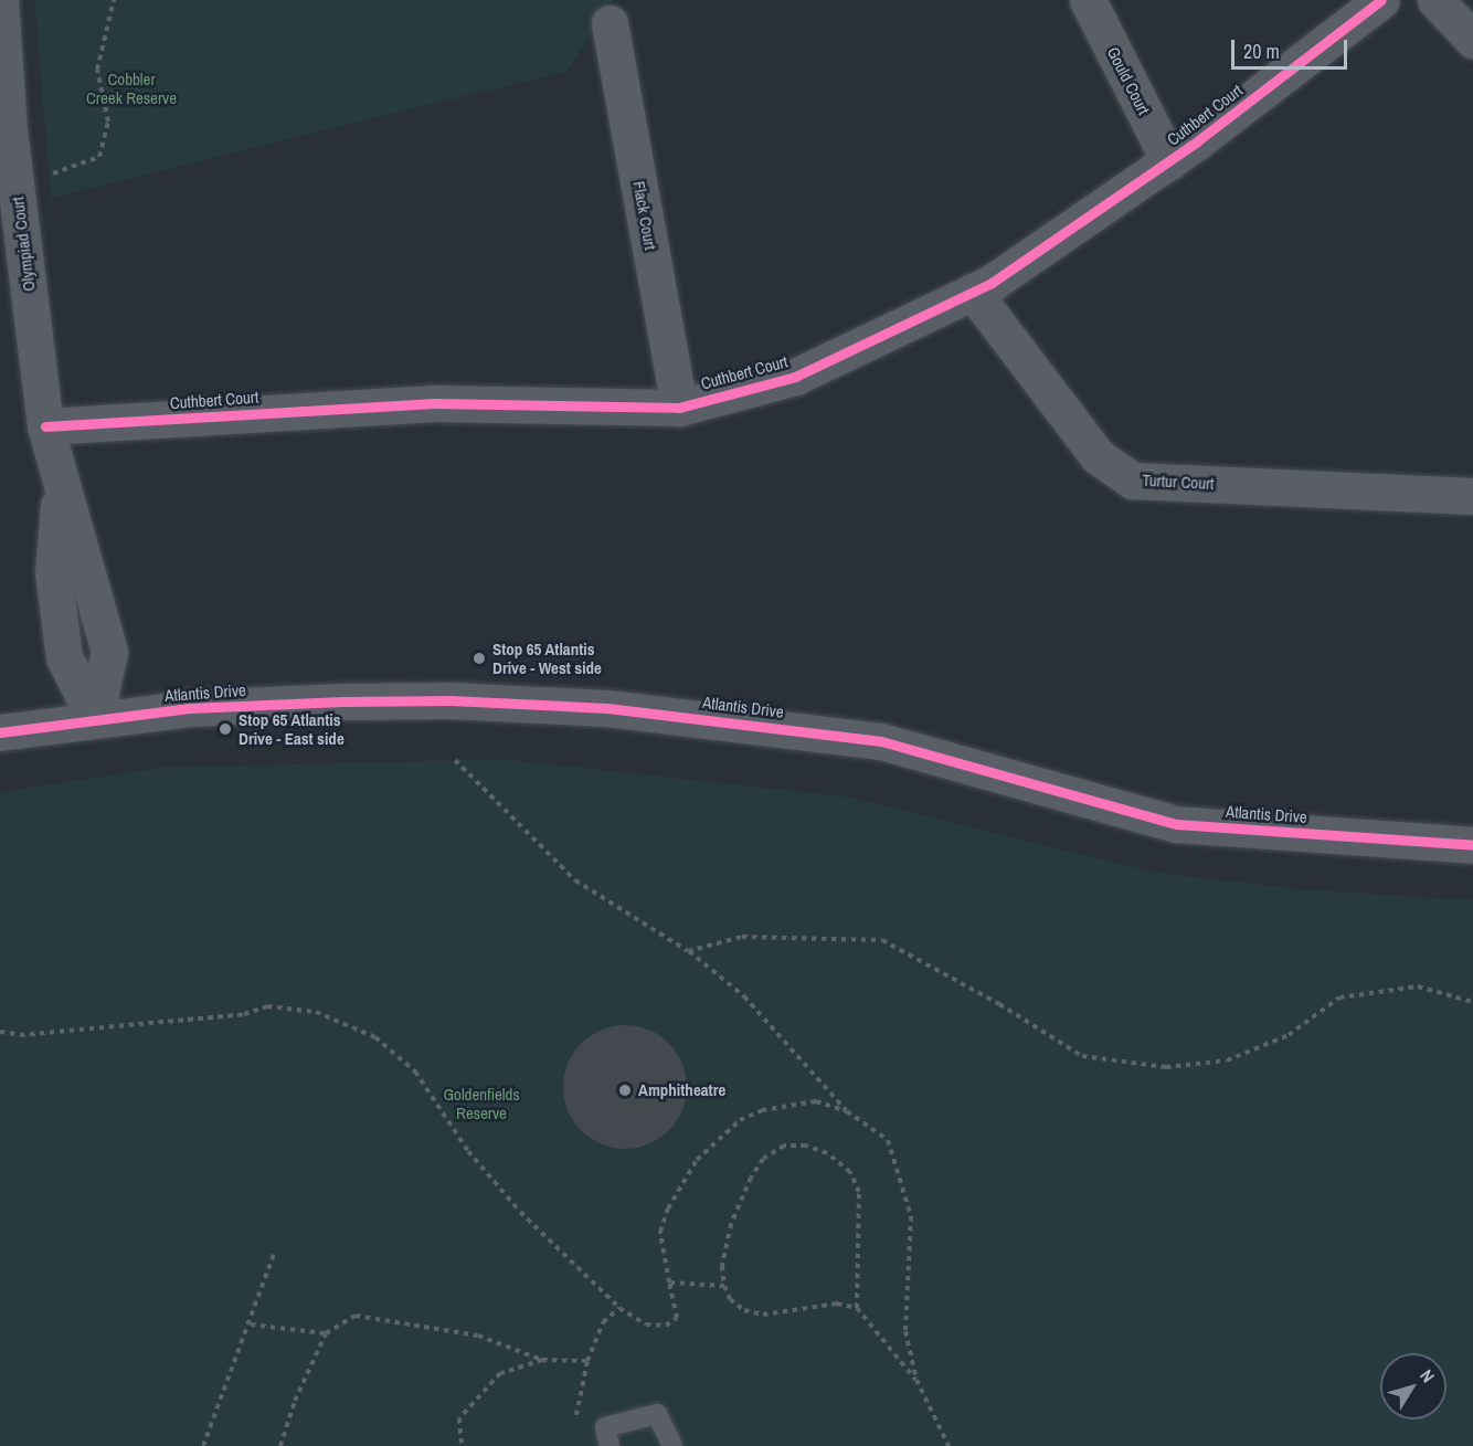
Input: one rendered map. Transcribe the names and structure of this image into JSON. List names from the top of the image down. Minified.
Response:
{"streets":{"street":["Gould Court","Cuthbert Court","Flack Court","Olympiad Court","Turtur Court","Atlantis Drive"]},"crossings":[["Gould Court","Cuthbert Court"],["Cuthbert Court","Flack Court"],["Cuthbert Court","Olympiad Court"],["Cuthbert Court","Turtur Court"],["Olympiad Court","Atlantis Drive"]],"parks":["Cobbler Creek Reserve","Goldenfields Reserve"],"places":["Stop 65 Atlantis Drive - West side","Stop 65 Atlantis Drive - East side","Amphitheatre"],"scale_bar":"20 m","north":"top right"}
